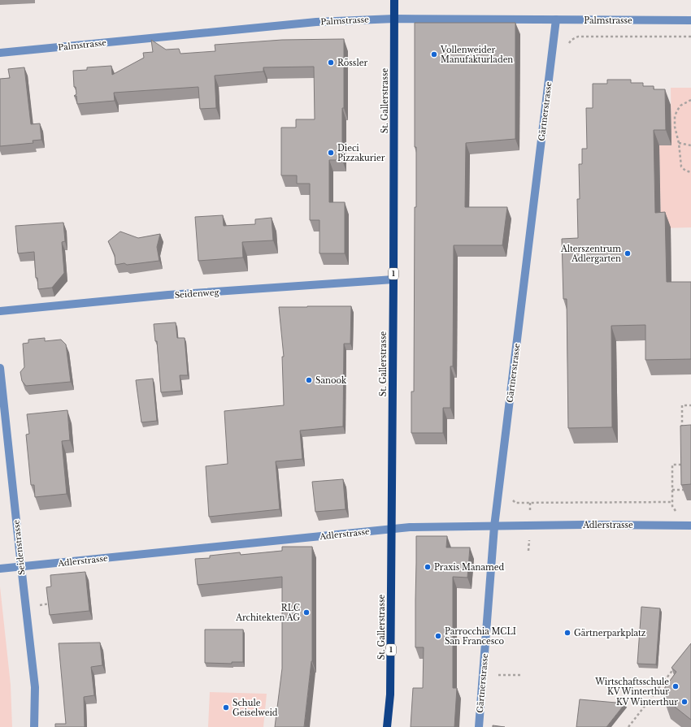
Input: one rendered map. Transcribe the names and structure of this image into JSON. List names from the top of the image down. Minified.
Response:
{"streets":{"main road":["St. Gallerstrasse","1"],"street":["Palmstrasse","Gärtnerstrasse","Seidenweg","Adlerstrasse","Seidenstrasse"]},"crossings":[["Palmstrasse","St. Gallerstrasse"],["Palmstrasse","Gärtnerstrasse"],["St. Gallerstrasse","Seidenweg"],["St. Gallerstrasse","Adlerstrasse"],["Gärtnerstrasse","Adlerstrasse"],["Adlerstrasse","Seidenstrasse"]],"places":["Vollenweider Manufakturladen","Rössler","Dieci Pizzakurier","Alterszentrum Adlergarten","Sanook","Praxis Manamed","RLC Architekten AG","Gärtnerparkplatz","Parrocchia MCLI San Francesco","Wirtschaftsschule KV Winterthur","KV Winterthur","Schule Geiselweid"]}
